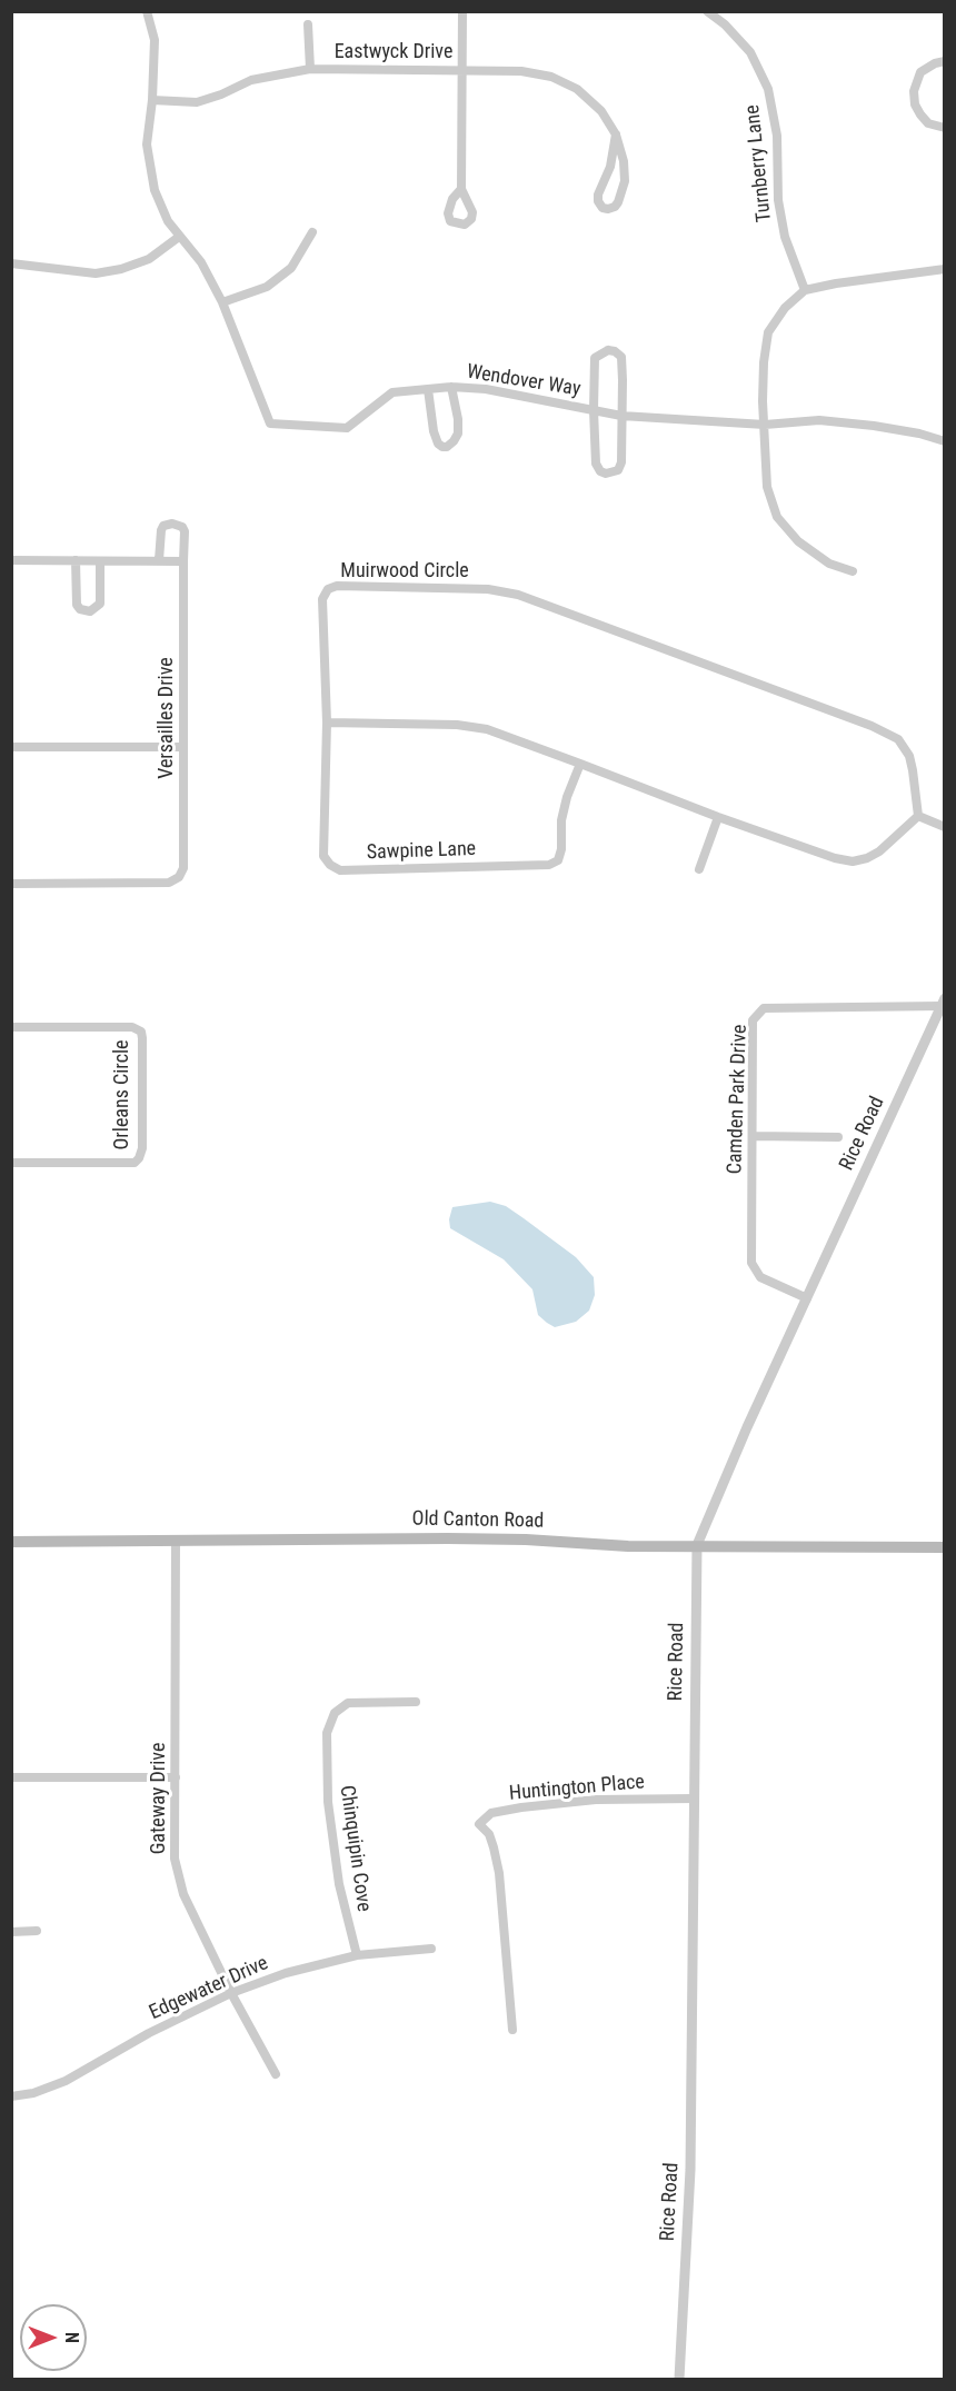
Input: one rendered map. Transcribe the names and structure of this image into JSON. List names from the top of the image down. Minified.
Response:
{"streets":{"main road":["Old Canton Road"],"street":["Eastwyck Drive","Turnberry Lane","Wendover Way","Muirwood Circle","Versailles Drive","Sawpine Lane","Orleans Circle","Camden Park Drive","Rice Road","Huntington Place","Gateway Drive","Chinquipin Cove","Edgewater Drive"]},"crossings":[["Eastwyck Drive","Wendover Way"],["Muirwood Circle","Sawpine Lane"],["Camden Park Drive","Rice Road"],["Rice Road","Old Canton Road"],["Rice Road","Huntington Place"],["Old Canton Road","Gateway Drive"],["Gateway Drive","Edgewater Drive"],["Chinquipin Cove","Edgewater Drive"]],"north":"right"}
